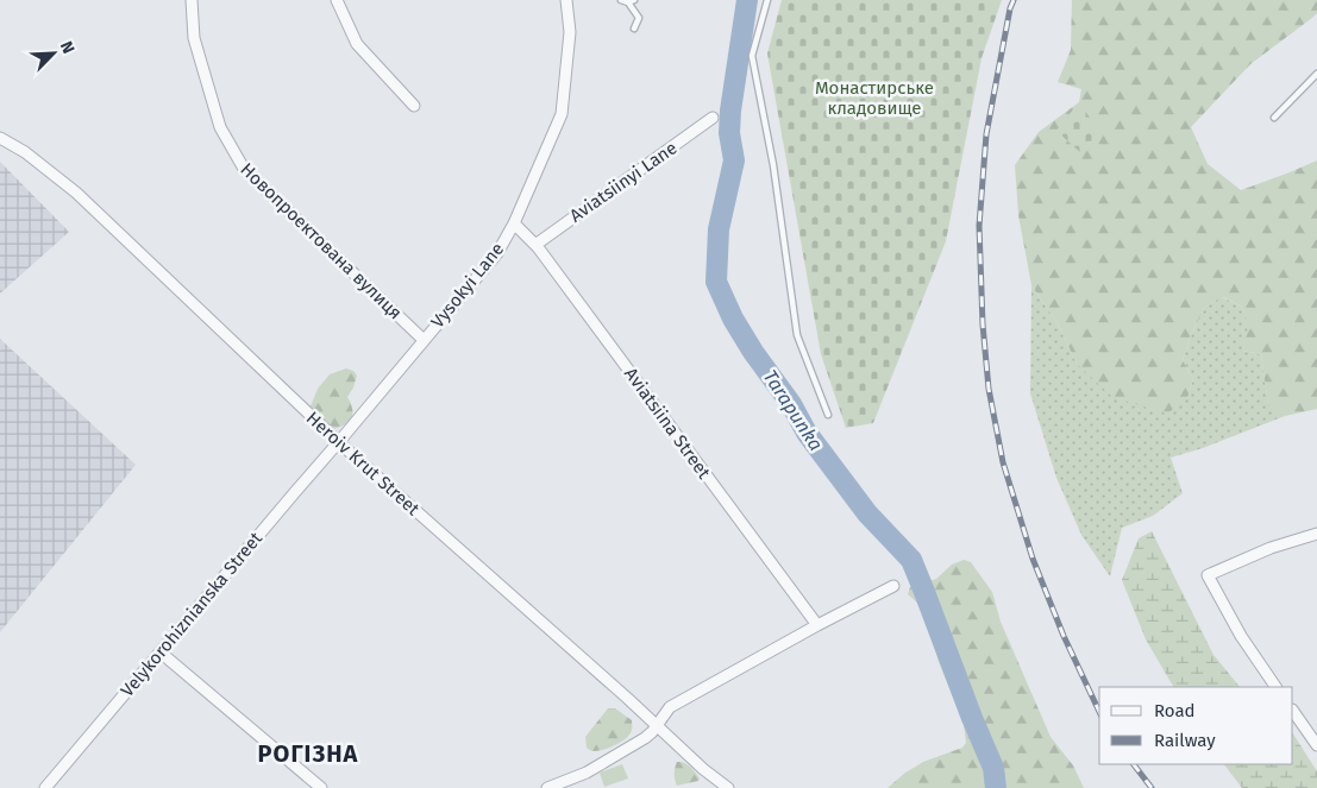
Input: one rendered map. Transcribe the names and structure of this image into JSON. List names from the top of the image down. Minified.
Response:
{"streets":{"street":["Aviatsiinyi Lane","Новопроектована вулиця","Vysokyi Lane","Aviatsiina Street","Heroiv Krut Street","Velykorohiznianska Street"]},"crossings":[["Aviatsiinyi Lane","Aviatsiina Street"],["Новопроектована вулиця","Vysokyi Lane"],["Vysokyi Lane","Aviatsiina Street"],["Vysokyi Lane","Heroiv Krut Street"],["Vysokyi Lane","Velykorohiznianska Street"],["Heroiv Krut Street","Velykorohiznianska Street"]],"districts":["РОГІЗНА"],"water":["Tarapunka"],"parks":["Монастирське кладовище"],"legend":["Road","Railway"],"north":"top right"}
